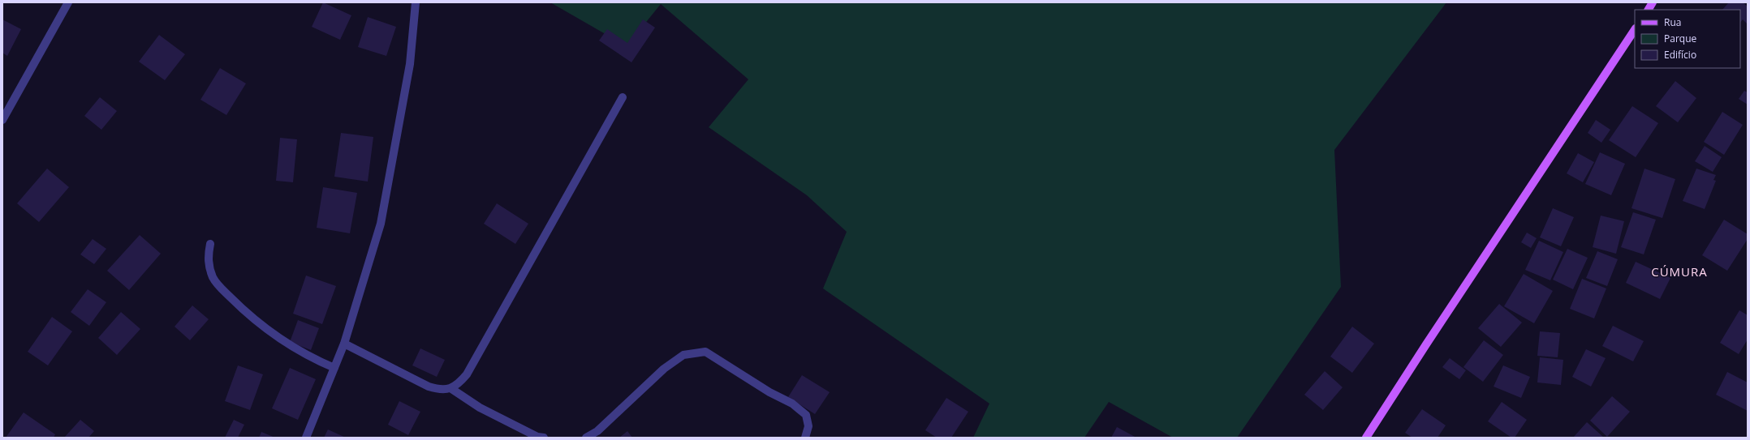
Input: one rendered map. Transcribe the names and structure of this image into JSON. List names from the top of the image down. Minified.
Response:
{"districts":["CÚMURA"],"legend":["Rua","Parque","Edifício"]}
